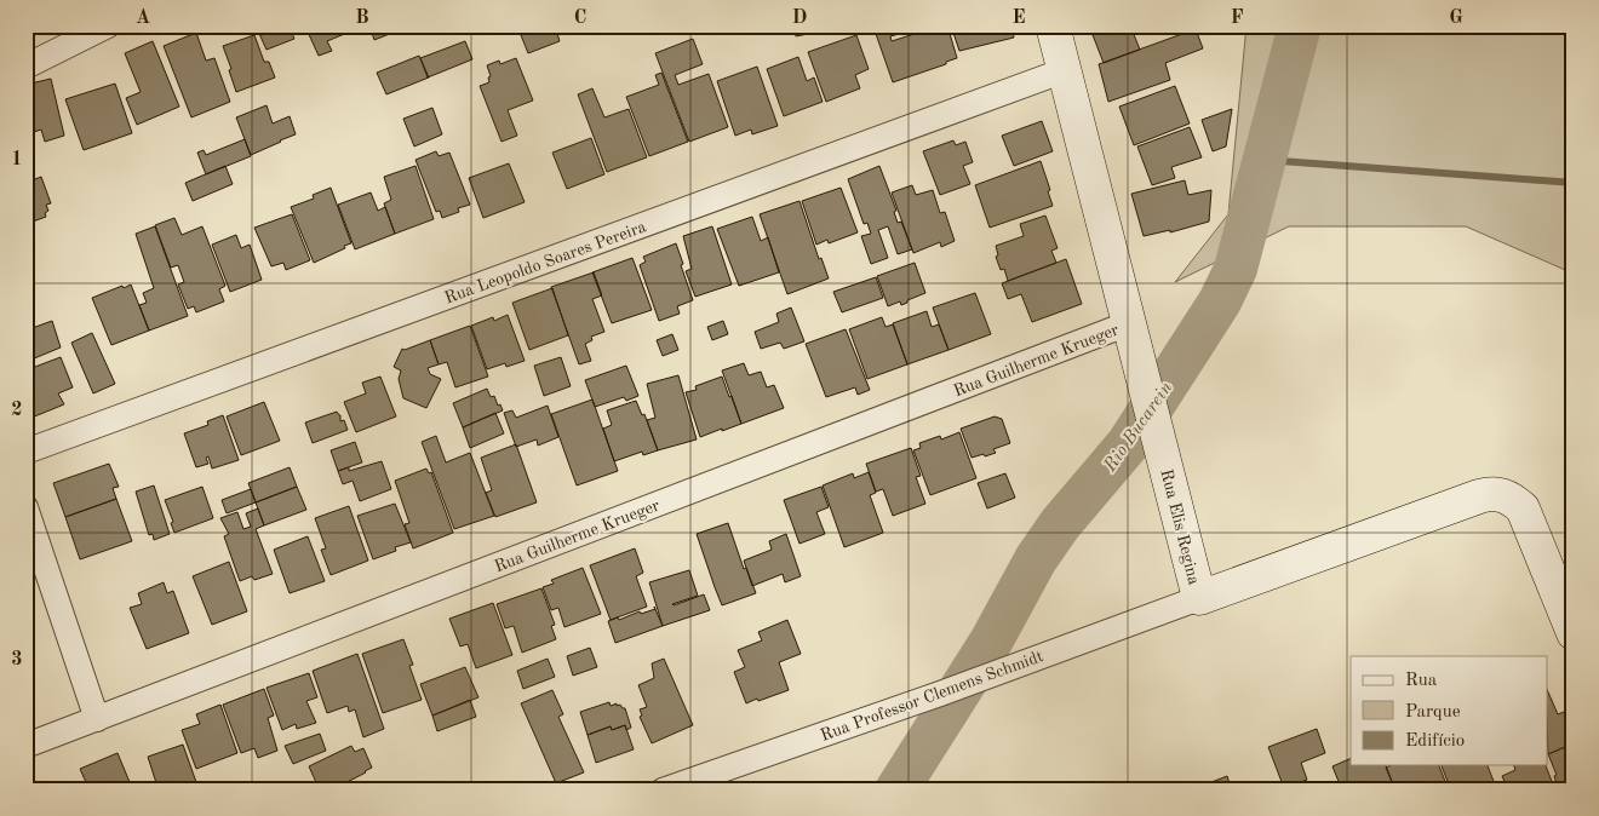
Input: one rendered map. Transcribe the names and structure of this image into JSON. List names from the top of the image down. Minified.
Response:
{"streets":{"street":["Rua Leopoldo Soares Pereira","Rua Guilherme Krueger","Rua Elis Regina","Rua Professor Clemens Schmidt"]},"crossings":[["Rua Leopoldo Soares Pereira","Rua Elis Regina"],["Rua Guilherme Krueger","Rua Elis Regina"],["Rua Elis Regina","Rua Professor Clemens Schmidt"]],"water":["Rio Bucarein"],"legend":["Rua","Parque","Edifício"],"grid":{"columns":["A","B","C","D","E","F","G"],"rows":["1","2","3"]}}
